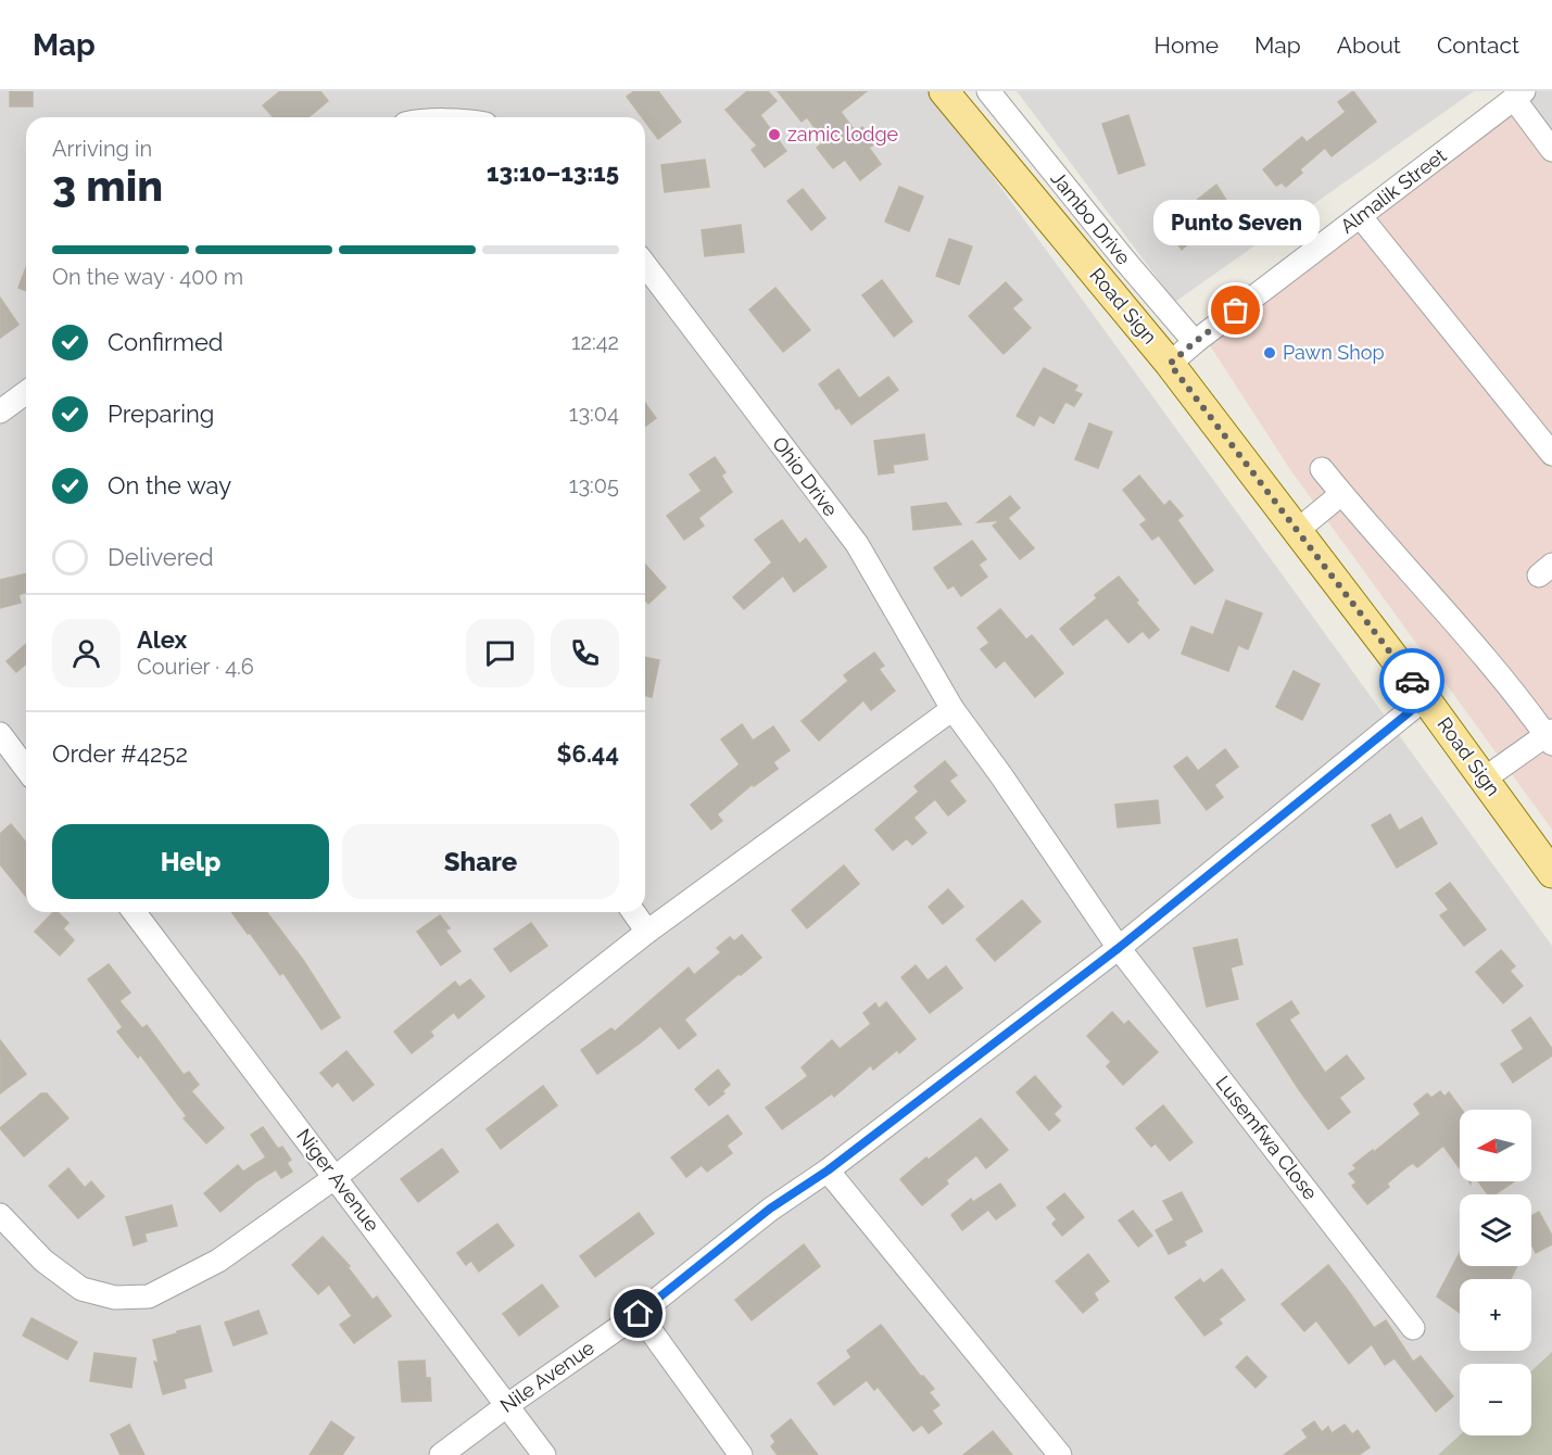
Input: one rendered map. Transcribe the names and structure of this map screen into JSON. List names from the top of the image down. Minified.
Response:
{"streets":{"main road":["Road Sign"],"street":["Almalik Street","Jambo Drive","Ohio Drive","Lusemfwa Close","Niger Avenue","Nile Avenue"]},"crossings":[["Almalik Street","Jambo Drive"],["Almalik Street","Road Sign"],["Road Sign","Nile Avenue"],["Ohio Drive","Lusemfwa Close"],["Ohio Drive","Nile Avenue"],["Lusemfwa Close","Nile Avenue"],["Niger Avenue","Nile Avenue"]],"places":["zamic lodge","Punto Seven","Pawn Shop"],"north":"left","page":{"header":"Map","nav":["Home","Map","About","Contact"],"heading":["3 min","Arriving in","13:10–13:15"],"panel":["Alex","Courier · 4.6","Order #4252","$6.44"],"bubble":"Punto Seven","bar":"On the way · 400 m","list":[["Confirmed","12:42"],["Preparing","13:04"],["On the way","13:05"],"Delivered"],"buttons":["Help","Share"],"map_buttons":["+","−"]}}
